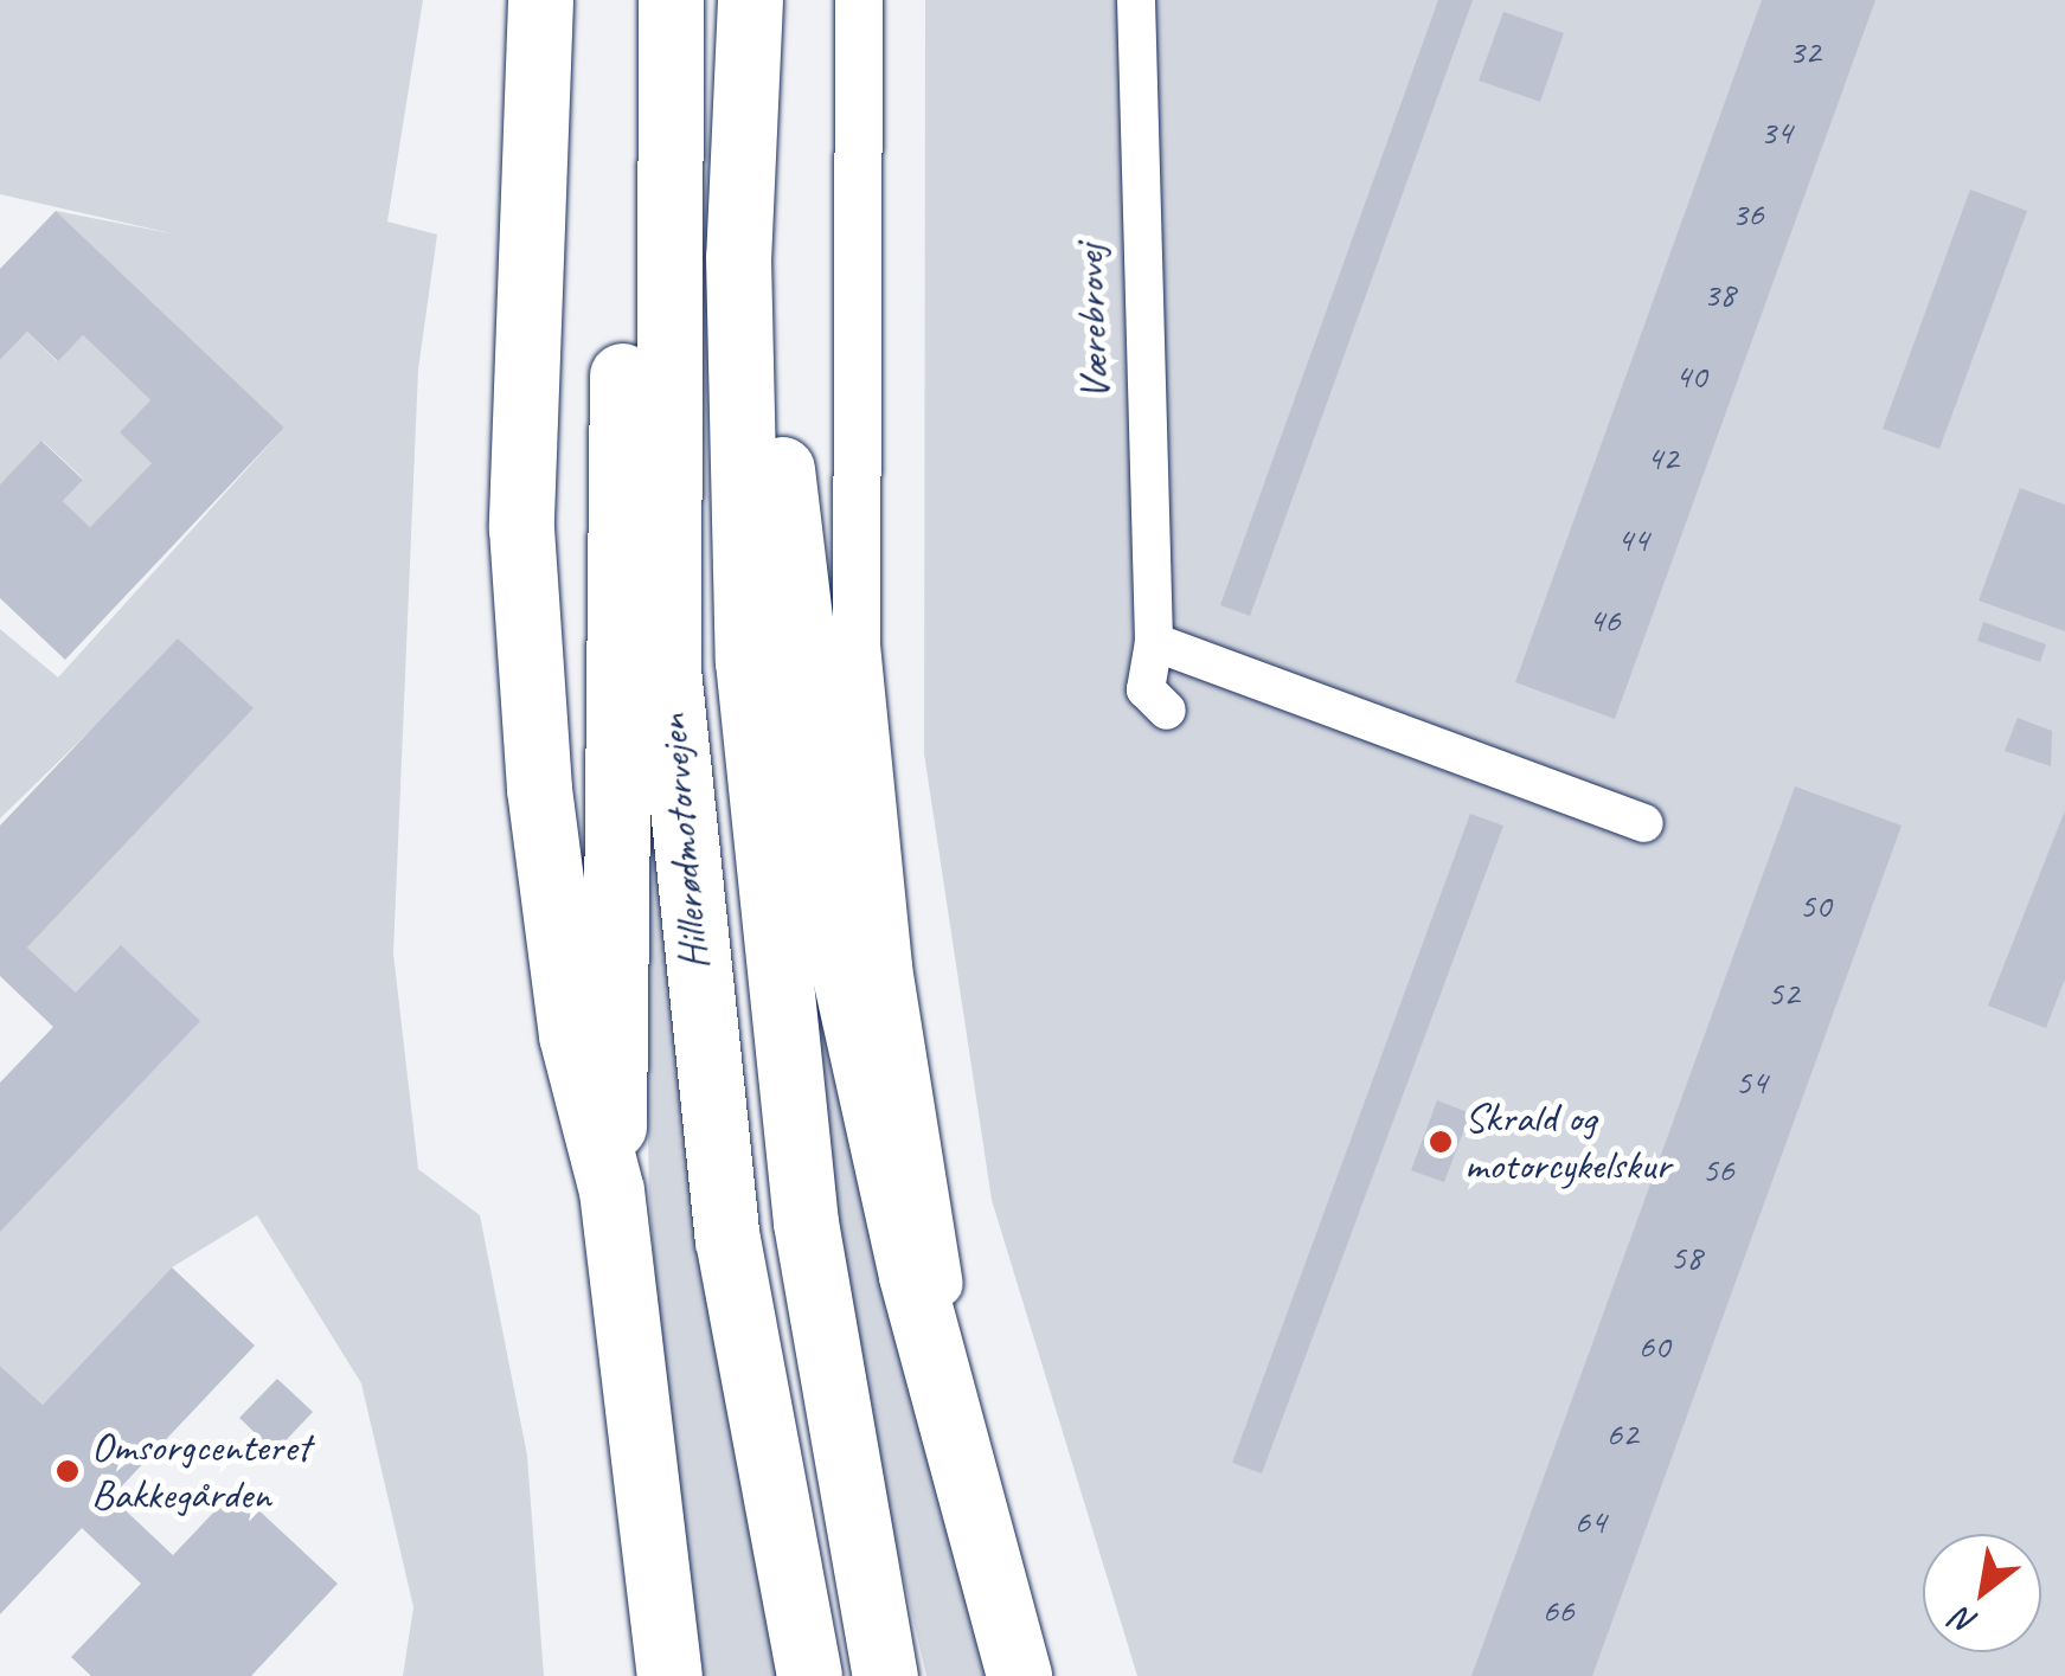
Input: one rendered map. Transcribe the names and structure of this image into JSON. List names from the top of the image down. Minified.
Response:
{"streets":{"highway":["Hillerødmotorvejen"],"street":["Værebrovej"]},"places":["Skrald og motorcykelskur","Omsorgcenteret Bakkegården"],"house_numbers":["32","34","36","38","40","42","44","46","50","52","54","56","58","60","62","64","66"],"north":"bottom left"}
